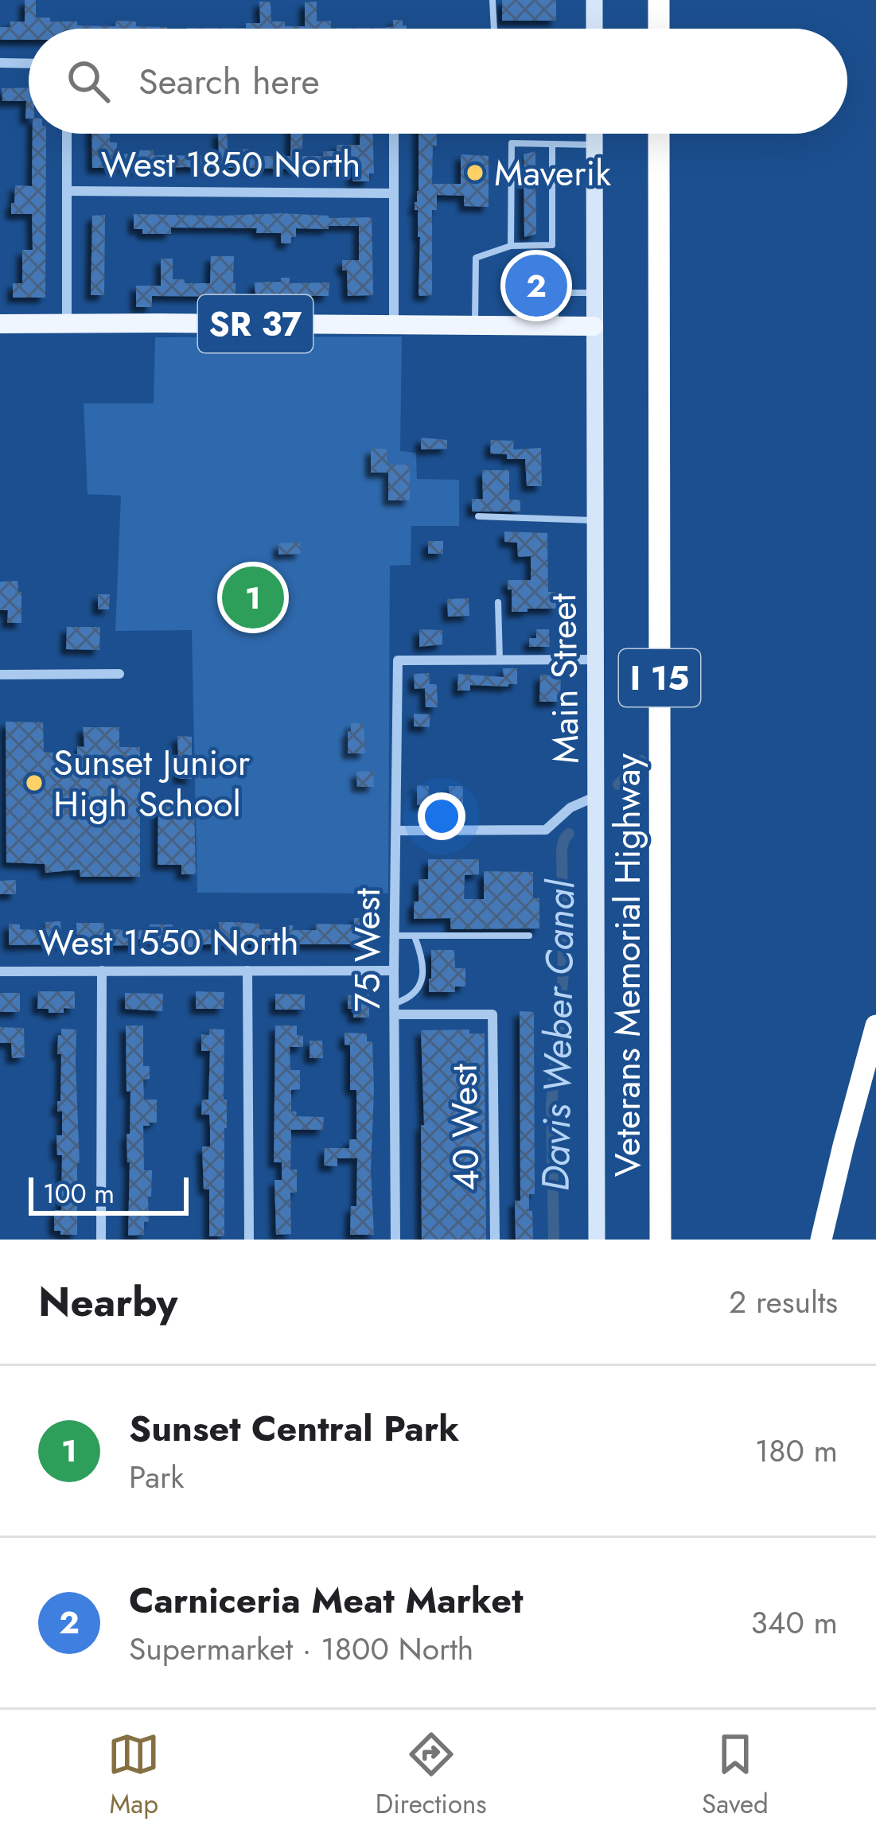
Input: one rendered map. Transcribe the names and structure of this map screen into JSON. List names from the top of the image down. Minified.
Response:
{"streets":{"highway":["I 15","Veterans Memorial Highway"],"main road":["SR 37","Main Street"],"street":["West 1850 North","West 1550 North","75 West","40 West"]},"crossings":[["SR 37","Main Street"],["West 1550 North","75 West"],["75 West","40 West"]],"water":["Davis Weber Canal"],"places":["Maverik","Sunset Junior High School"],"scale_bar":"100 m","page":{"search":"Search here","pins":["2","1"],"scale":"100 m","heading":["Nearby","2 results"],"list":[{"mark":"1","name":"Sunset Central Park","note":"Park","value":"180 m"},{"mark":"2","name":"Carniceria Meat Market","note":"Supermarket · 1800 North","value":"340 m"}],"nav":["Map","Directions","Saved"]}}
